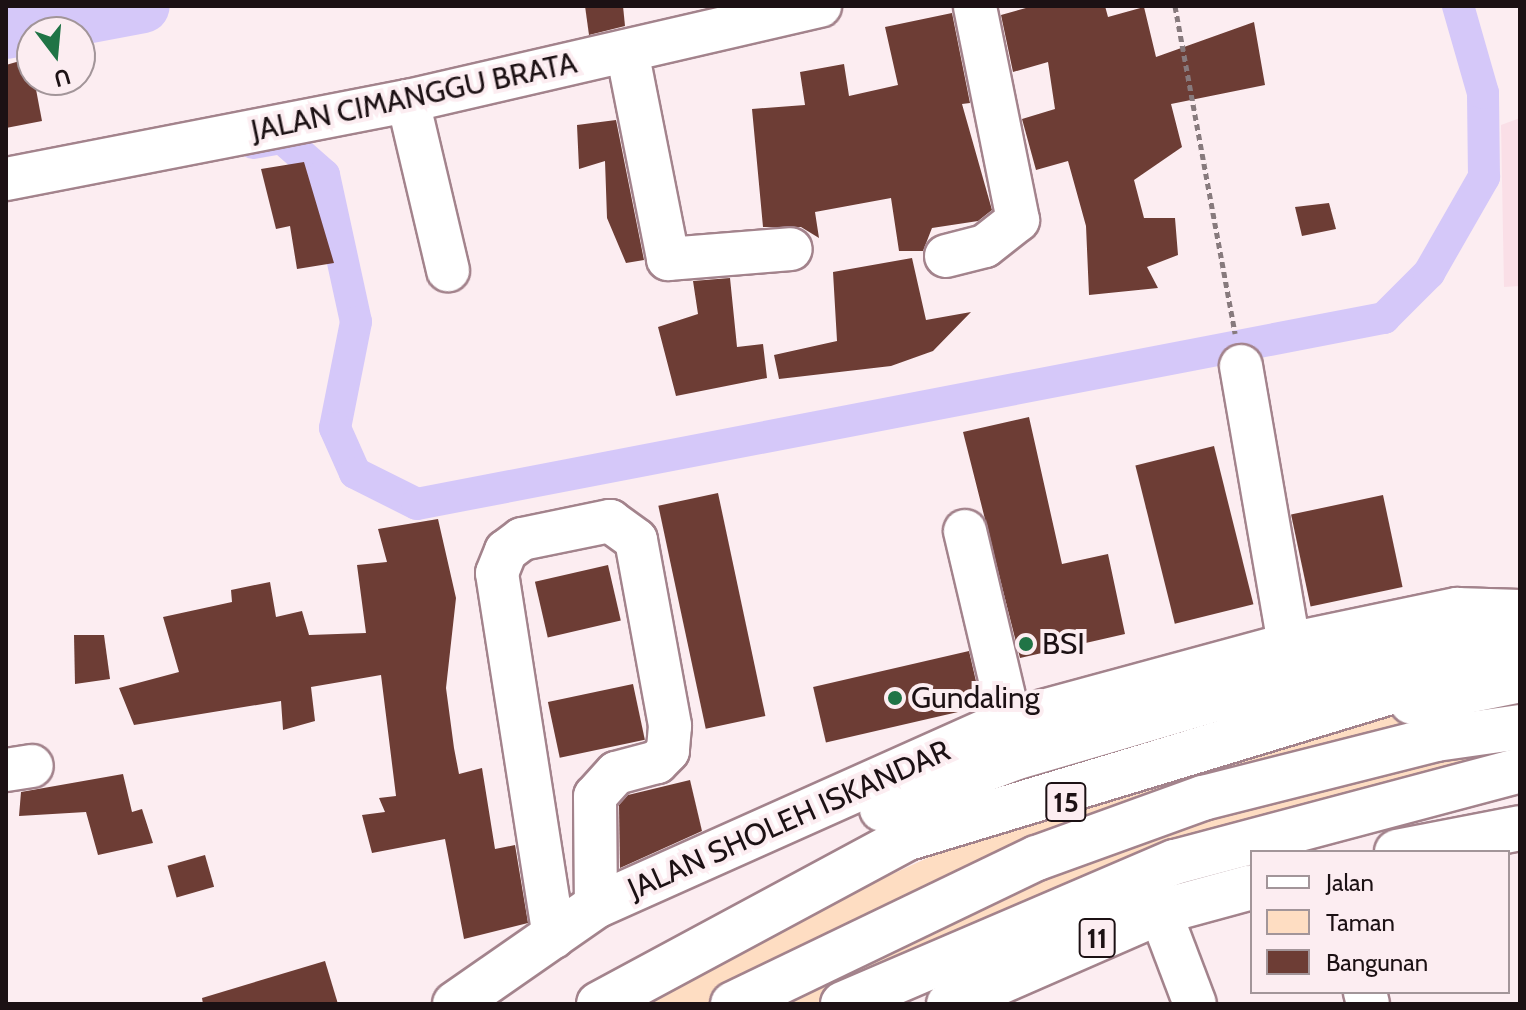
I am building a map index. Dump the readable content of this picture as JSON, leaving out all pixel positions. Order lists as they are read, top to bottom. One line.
{"streets":{"highway":["15","JALAN SHOLEH ISKANDAR","11"],"street":["JALAN CIMANGGU BRATA"]},"places":["BSI","Gundaling"],"legend":["Jalan","Taman","Bangunan"],"north":"bottom"}
